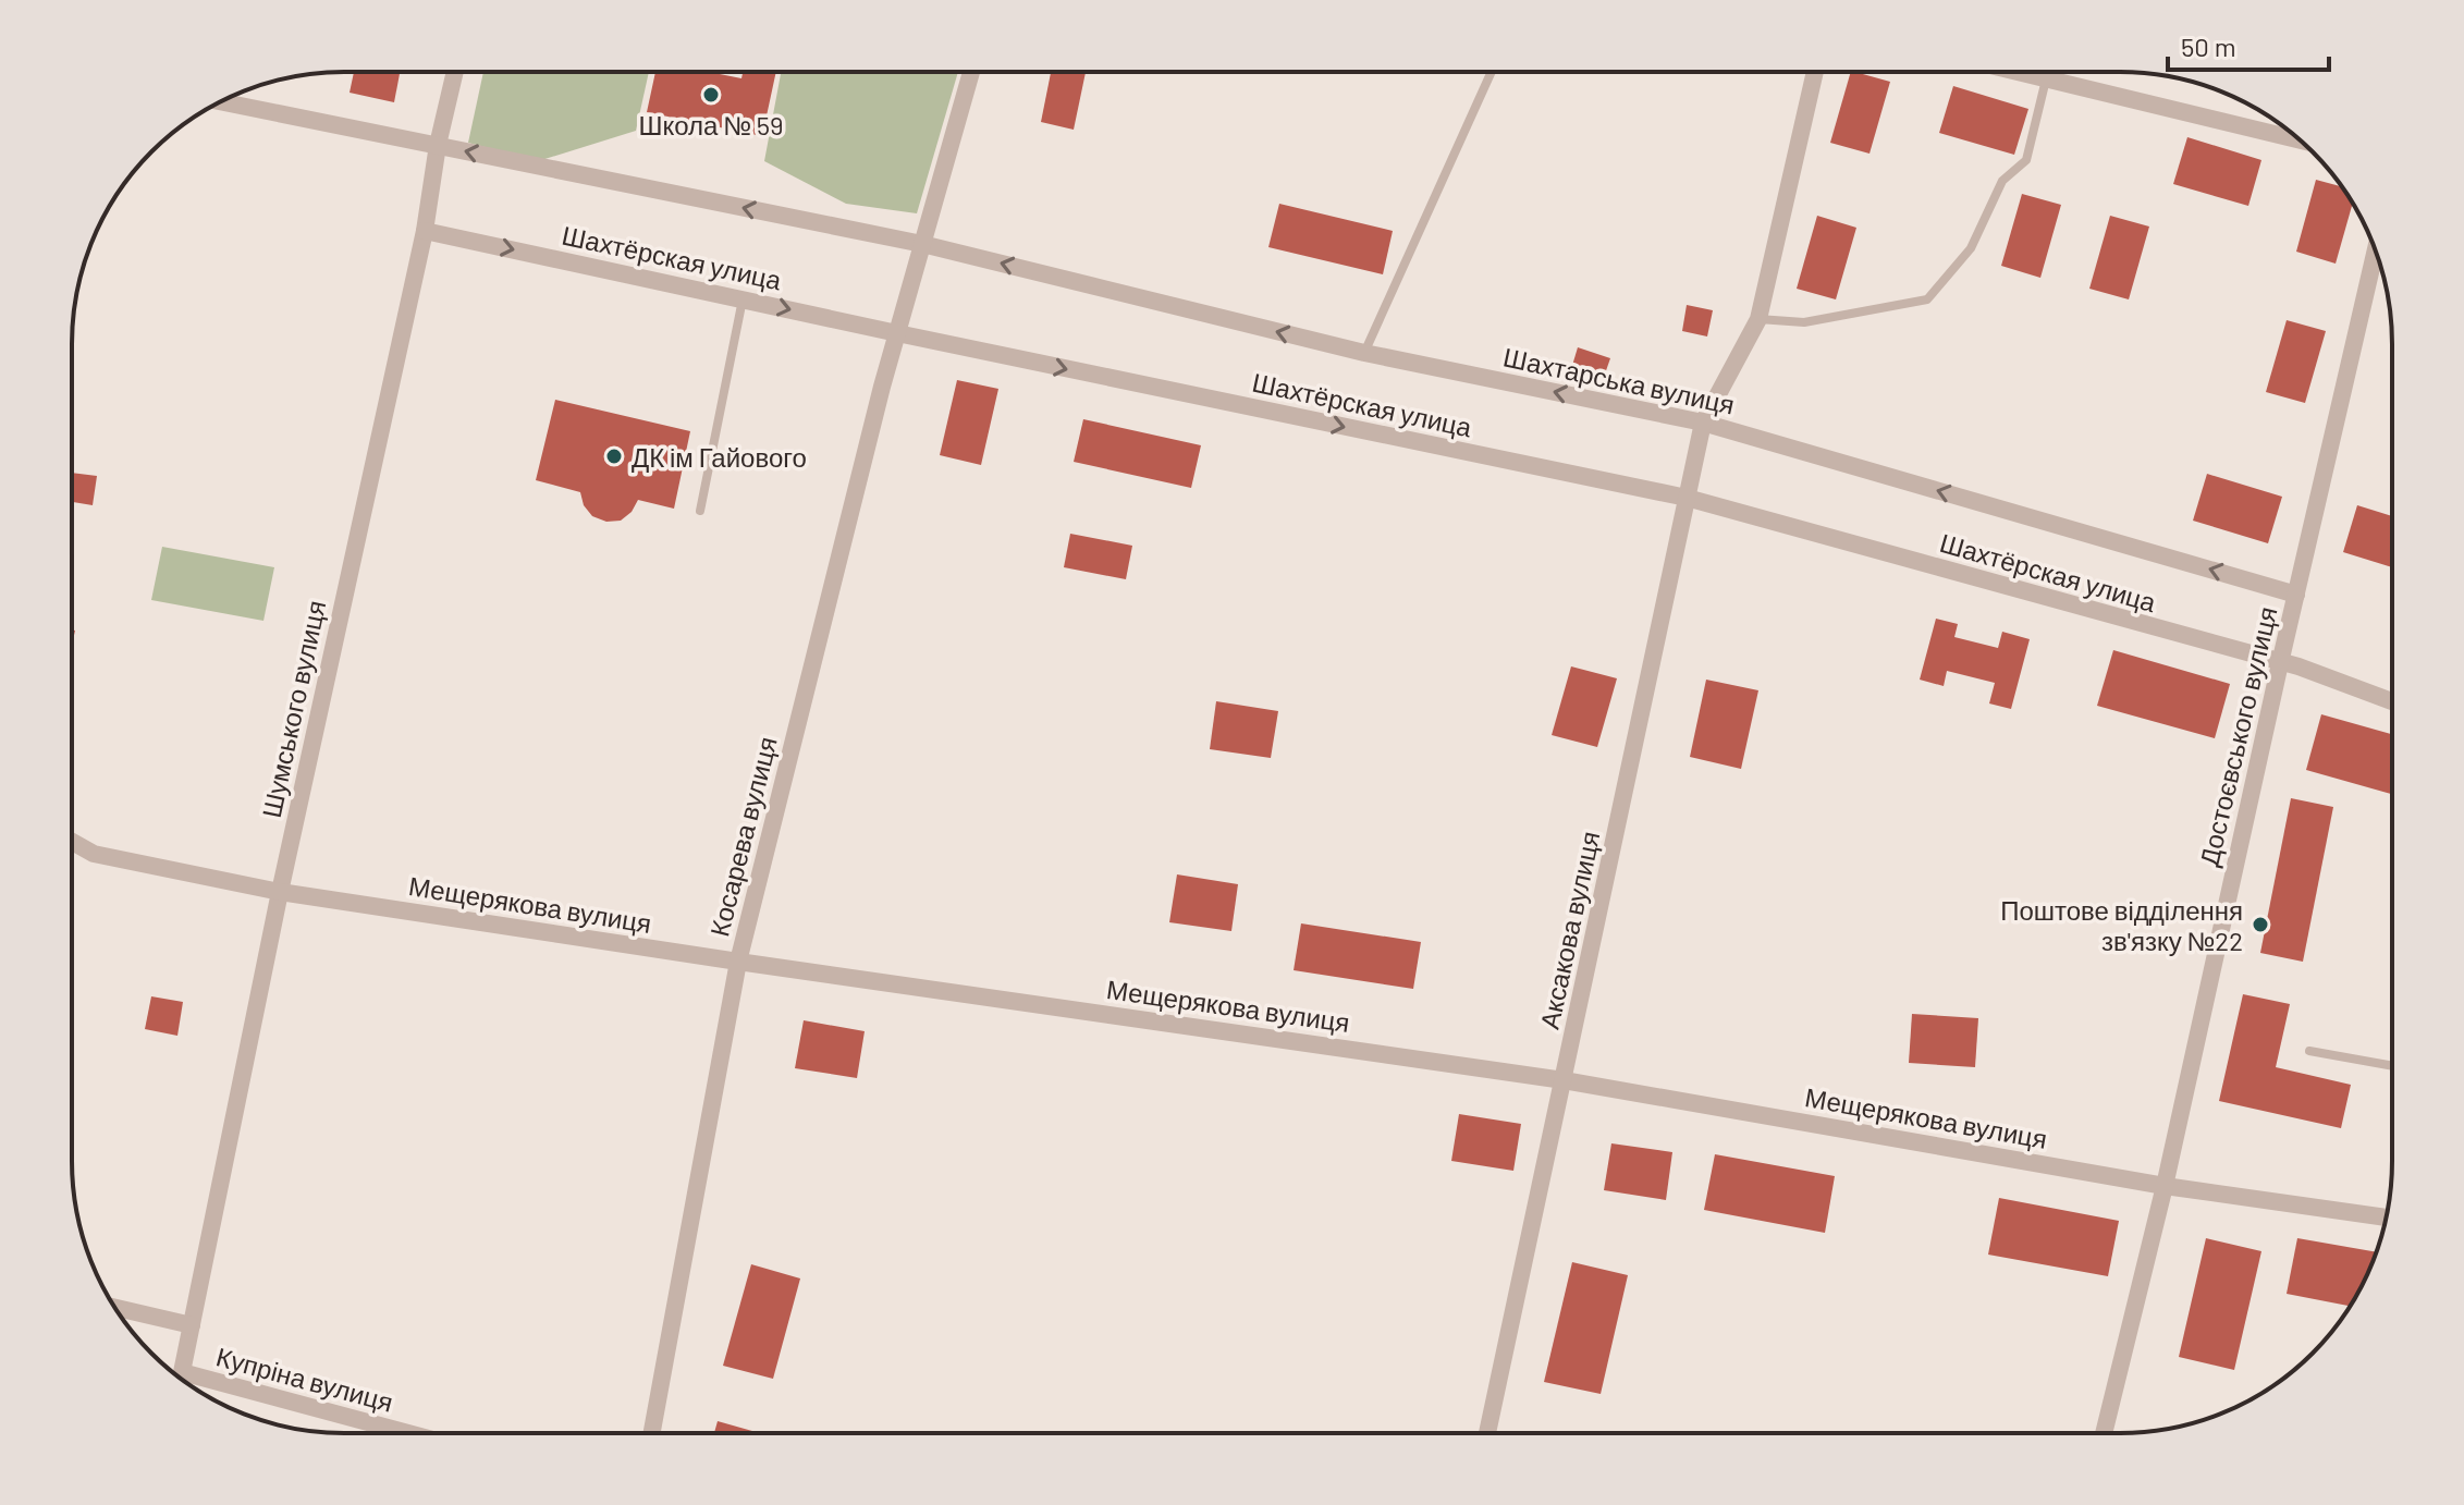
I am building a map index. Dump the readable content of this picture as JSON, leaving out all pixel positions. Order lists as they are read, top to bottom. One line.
{"streets":{"street":["Шахтёрская улица","Шахтарська вулиця","Шумського вулиця","Достоєвського вулиця","Косарева вулиця","Мещерякова вулиця","Аксакова вулиця","Купріна вулиця"]},"crossings":[["Шахтёрская улица","Шумського вулиця"],["Шахтёрская улица","Достоєвського вулиця"],["Шахтёрская улица","Косарева вулиця"],["Шахтёрская улица","Аксакова вулиця"],["Шахтарська вулиця","Шумського вулиця"],["Шахтарська вулиця","Достоєвського вулиця"],["Шахтарська вулиця","Косарева вулиця"],["Шахтарська вулиця","Аксакова вулиця"],["Шумського вулиця","Мещерякова вулиця"],["Достоєвського вулиця","Мещерякова вулиця"],["Косарева вулиця","Мещерякова вулиця"],["Мещерякова вулиця","Аксакова вулиця"]],"one_way":["Шахтёрская улица","Шахтарська вулиця"],"places":["Школа № 59","ДК ім Гайового","Поштове відділення зв'язку №22"],"scale_bar":"50 m"}
